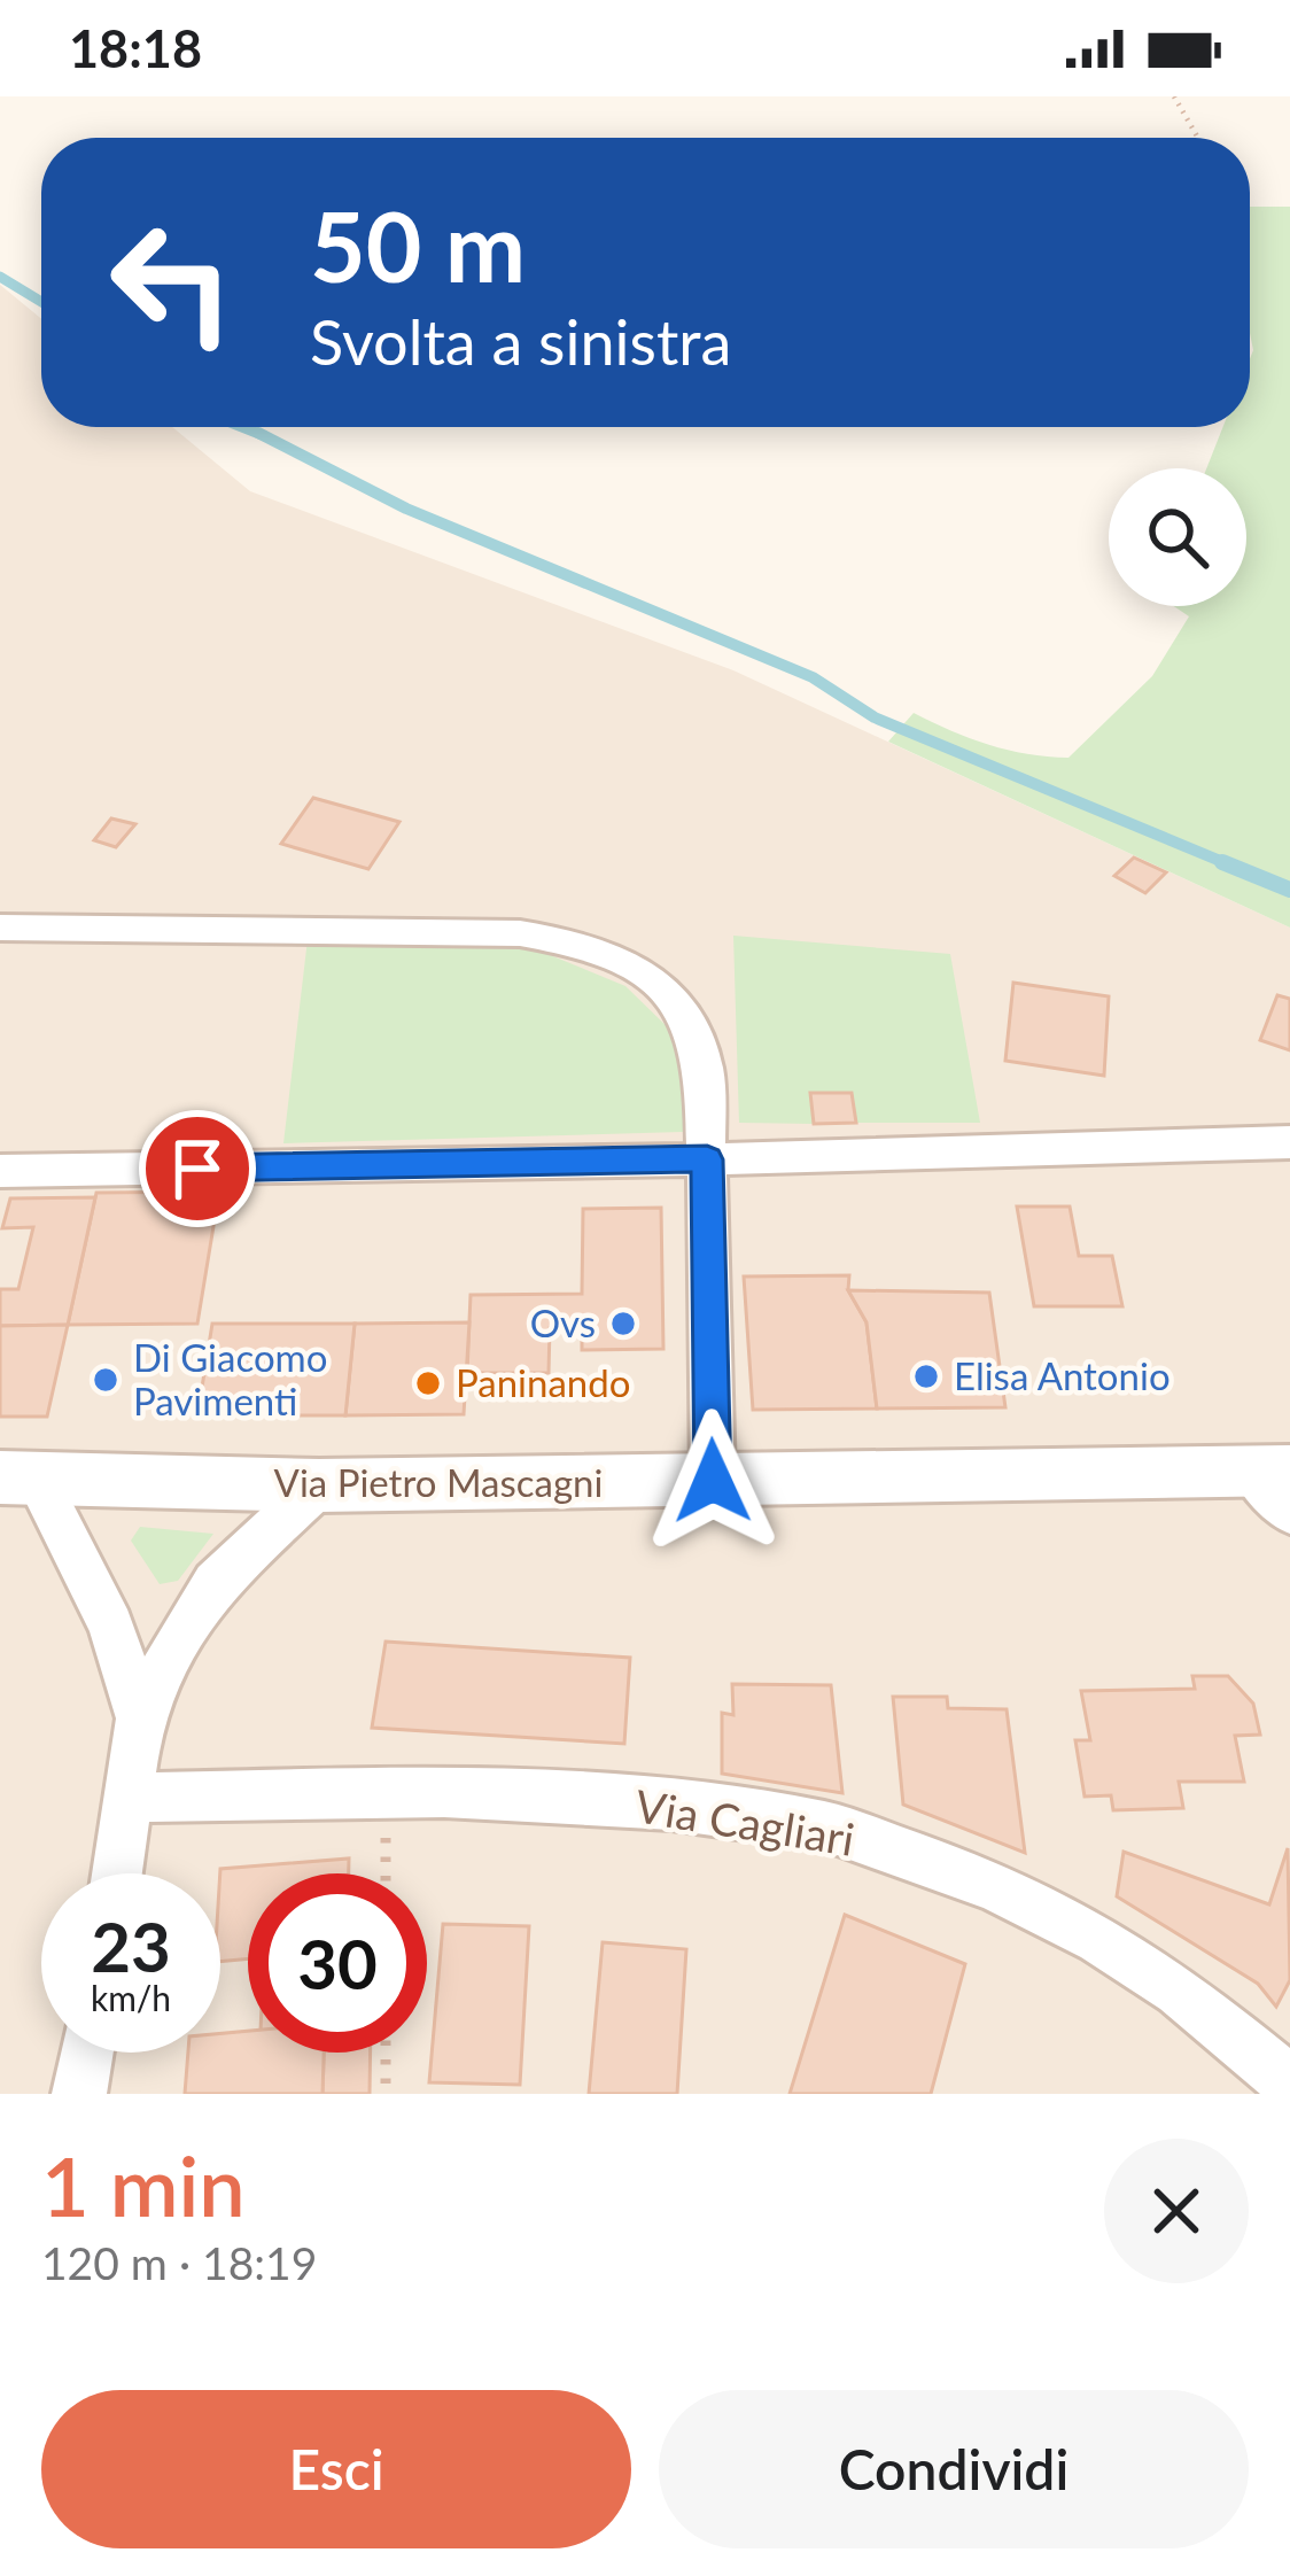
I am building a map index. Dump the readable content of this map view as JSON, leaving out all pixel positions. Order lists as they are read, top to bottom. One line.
{"streets":{"street":["Via Pietro Mascagni","Via Cagliari"]},"places":["Ovs","Elisa Antonio","Di Giacomo Pavimenti","Paninando"],"page":{"status":"18:18","turn":["50 m","Svolta a sinistra"],"speed":"23 km/h","limit":"30","heading":["1 min","120 m · 18:19"],"buttons":["Esci","Condividi"]}}
